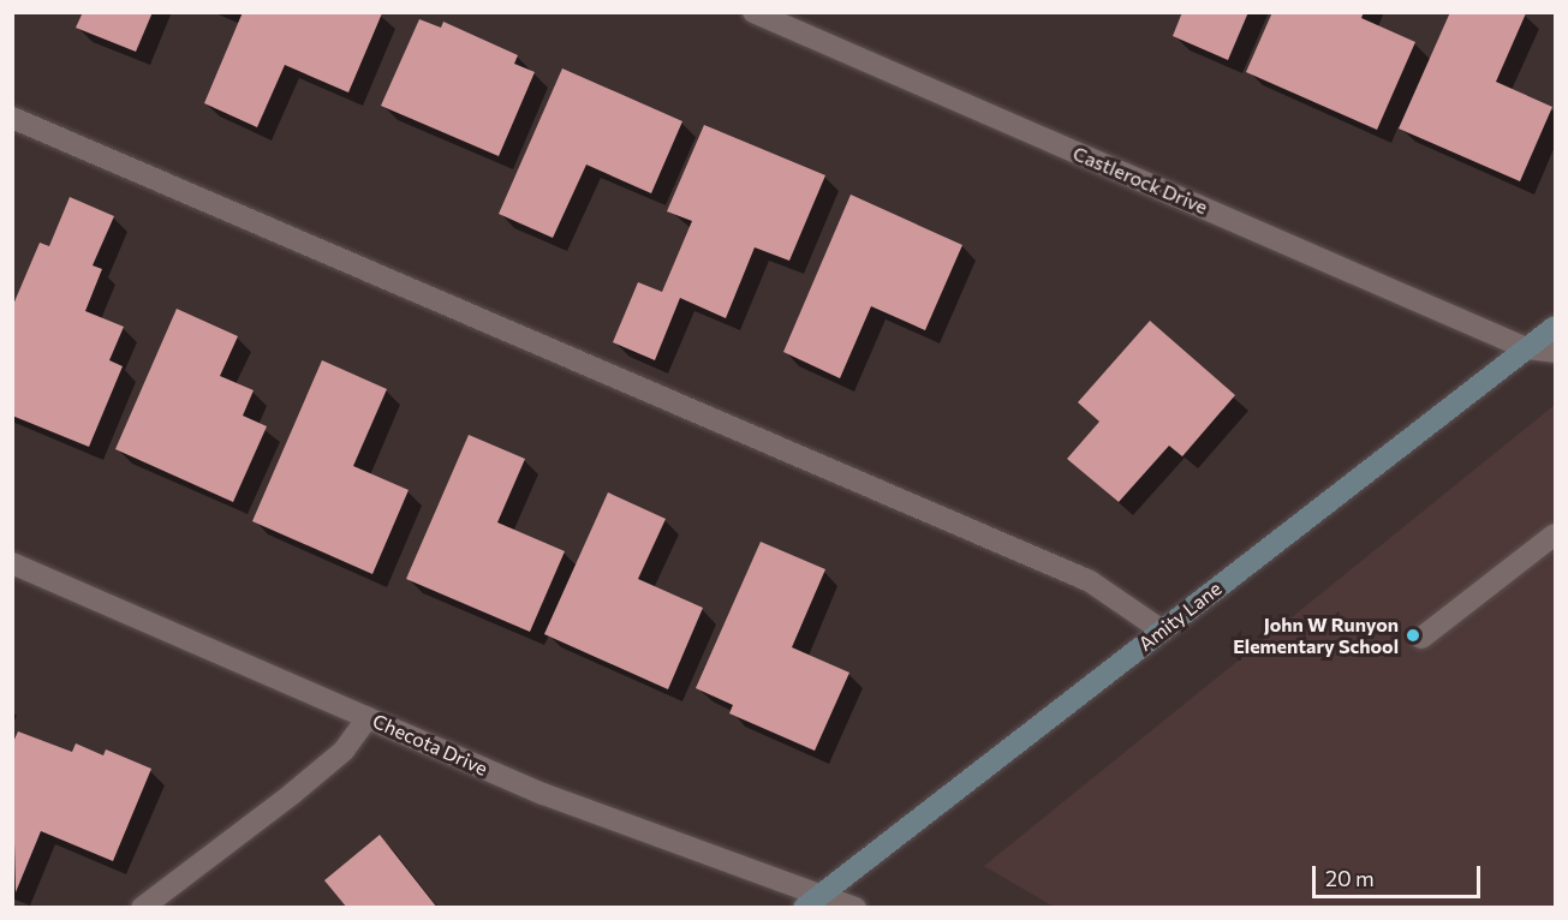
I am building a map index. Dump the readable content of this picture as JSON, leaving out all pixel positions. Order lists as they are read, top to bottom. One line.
{"streets":{"street":["Castlerock Drive","Amity Lane","Checota Drive"]},"crossings":[["Castlerock Drive","Amity Lane"],["Amity Lane","Checota Drive"]],"places":["John W Runyon Elementary School"],"scale_bar":"20 m"}
